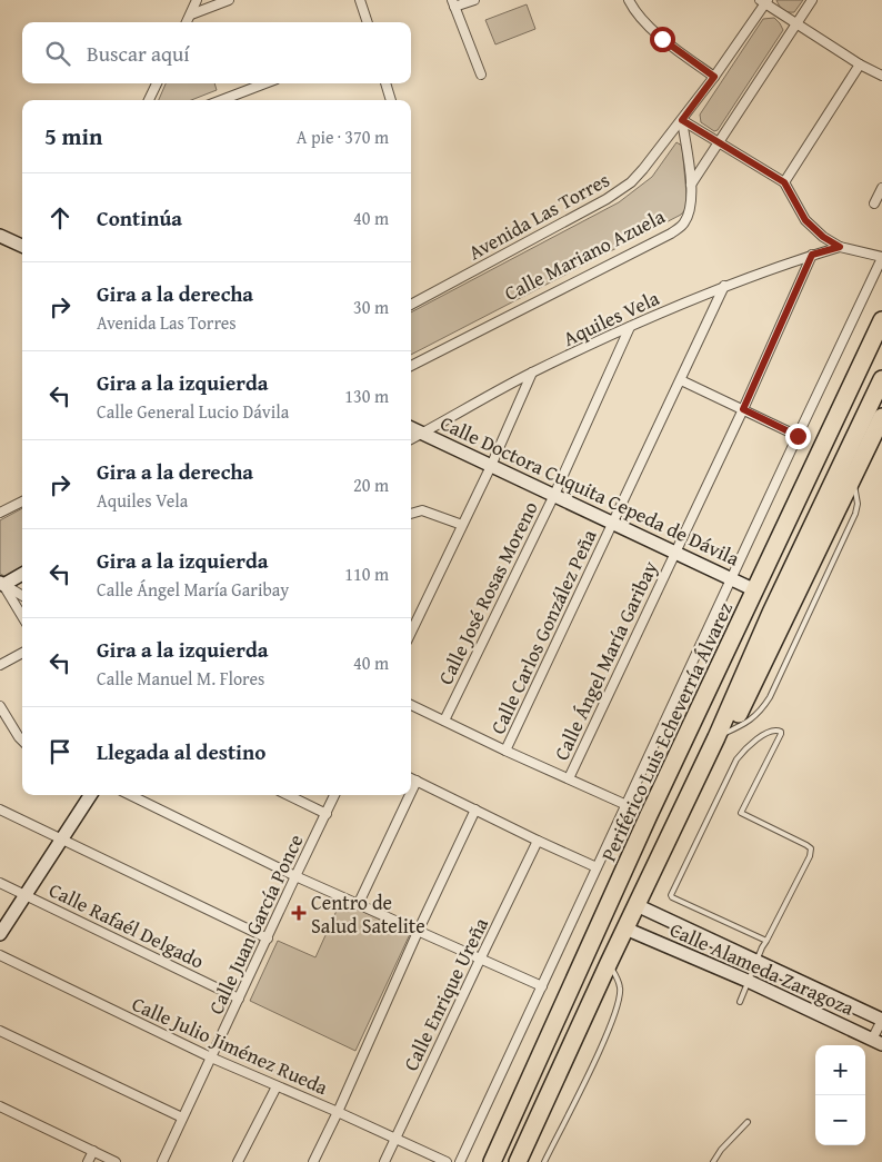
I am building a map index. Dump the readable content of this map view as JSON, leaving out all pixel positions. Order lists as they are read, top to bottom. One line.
{"streets":{"highway":["Periférico Luis Echeverría Álvarez"],"street":["Avenida Las Torres","Calle Mariano Azuela","Aquiles Vela","Calle Doctora Cuquita Cepeda de Dávila","Calle José Rosas Moreno","Calle Carlos González Peña","Calle Ángel María Garibay","Calle Juan García Ponce","Calle Rafaél Delgado","Calle Alameda Zaragoza","Calle Enrique Ureña","Calle Julio Jiménez Rueda"]},"crossings":[["Avenida Las Torres","Calle Mariano Azuela"],["Aquiles Vela","Calle Doctora Cuquita Cepeda de Dávila"],["Aquiles Vela","Calle José Rosas Moreno"],["Aquiles Vela","Calle Carlos González Peña"],["Aquiles Vela","Calle Ángel María Garibay"],["Calle Doctora Cuquita Cepeda de Dávila","Calle José Rosas Moreno"],["Calle Doctora Cuquita Cepeda de Dávila","Calle Carlos González Peña"],["Calle Doctora Cuquita Cepeda de Dávila","Calle Ángel María Garibay"],["Calle Doctora Cuquita Cepeda de Dávila","Periférico Luis Echeverría Álvarez"],["Calle Juan García Ponce","Calle Rafaél Delgado"],["Calle Juan García Ponce","Calle Julio Jiménez Rueda"],["Calle Enrique Ureña","Calle Julio Jiménez Rueda"]],"places":{"health":["Centro de Salud Satelite"]},"page":{"search":"Buscar aquí","heading":["5 min","A pie · 370 m"],"list":[["Continúa","40 m"],["Gira a la derecha","Avenida Las Torres","30 m"],["Gira a la izquierda","Calle General Lucio Dávila","130 m"],["Gira a la derecha","Aquiles Vela","20 m"],["Gira a la izquierda","Calle Ángel María Garibay","110 m"],["Gira a la izquierda","Calle Manuel M. Flores","40 m"],"Llegada al destino"],"map_buttons":["+","−"]}}
